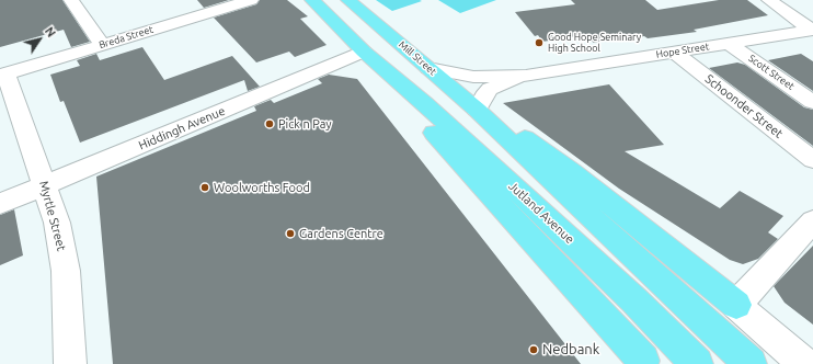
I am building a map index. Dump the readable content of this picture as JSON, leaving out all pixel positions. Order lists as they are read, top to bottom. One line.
{"streets":{"main road":["Mill Street","Jutland Avenue"],"street":["Breda Street","Hope Street","Scott Street","Schoonder Street","Hiddingh Avenue","Myrtle Street"]},"crossings":[["Breda Street","Myrtle Street"],["Hope Street","Mill Street"],["Hope Street","Scott Street"],["Hope Street","Schoonder Street"],["Hiddingh Avenue","Jutland Avenue"],["Hiddingh Avenue","Myrtle Street"]],"places":["Good Hope Seminary High School","Pick n Pay","Woolworths Food","Gardens Centre","Nedbank"],"north":"top right"}
